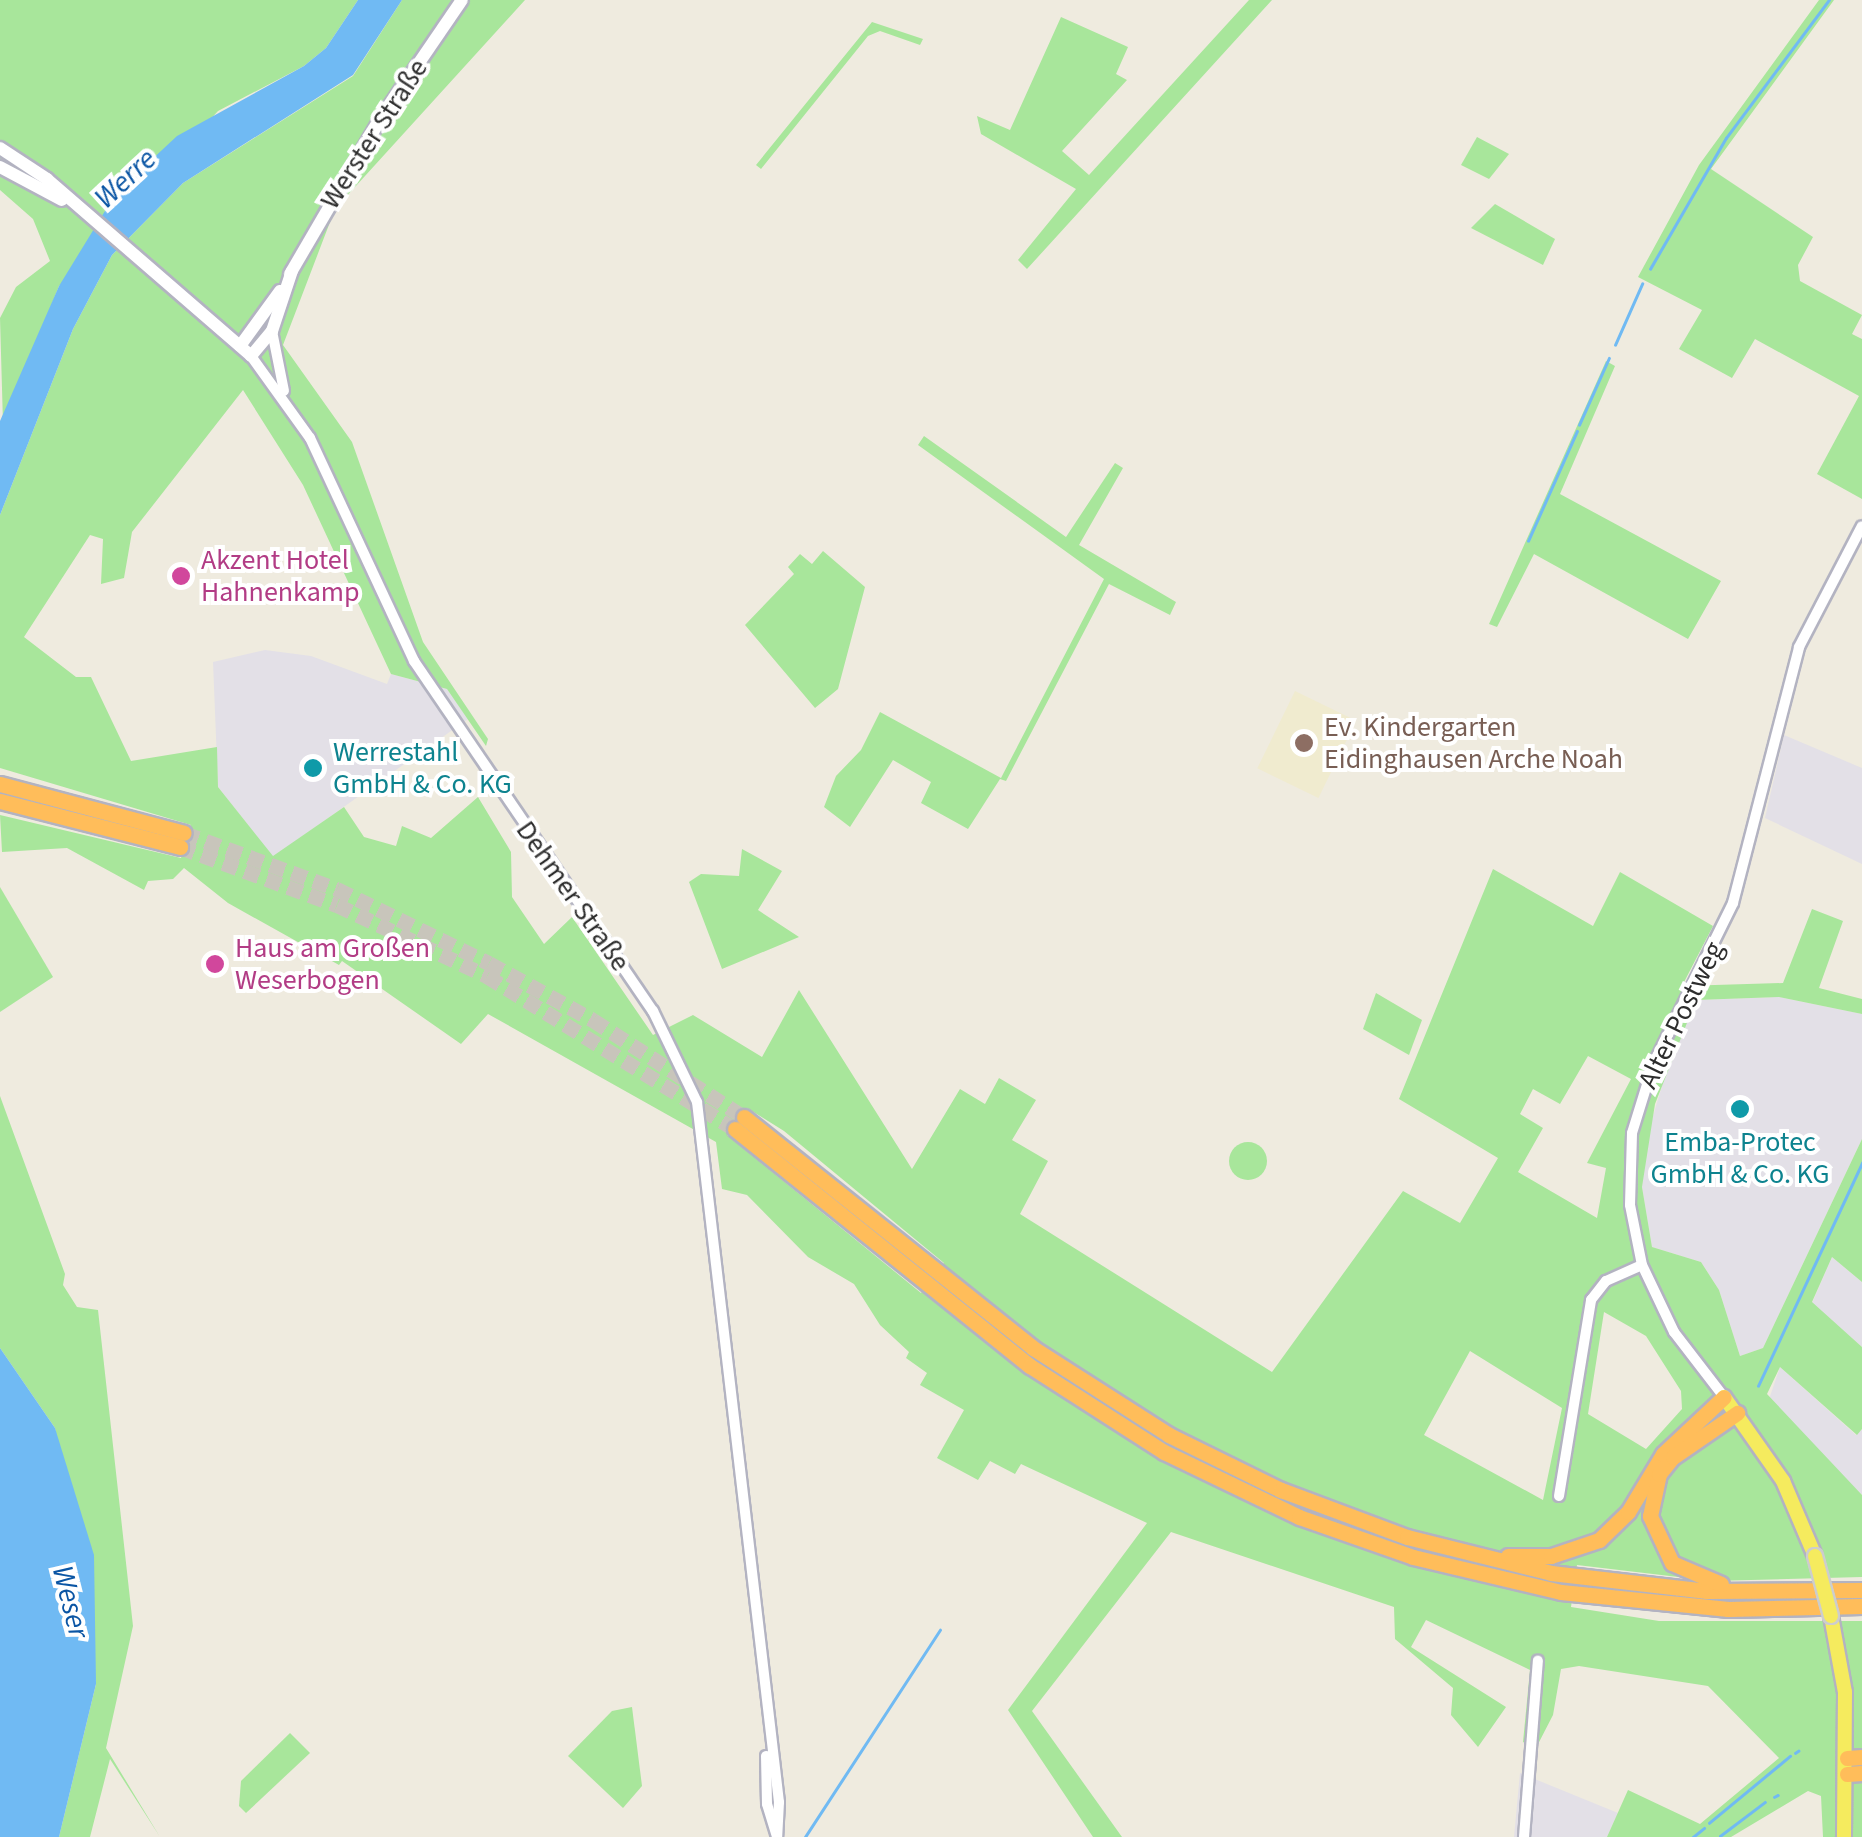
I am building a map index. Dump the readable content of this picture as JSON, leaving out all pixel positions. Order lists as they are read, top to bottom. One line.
{"streets":{"main road":["Werster Straße","Dehmer Straße"],"street":["Alter Postweg"]},"crossings":[["Werster Straße","Dehmer Straße"]],"water":["Werre","Weser"],"places":["Akzent Hotel Hahnenkamp","Ev. Kindergarten Eidinghausen Arche Noah","Werrestahl GmbH & Co. KG","Haus am Großen Weserbogen","Emba-Protec GmbH & Co. KG"]}
